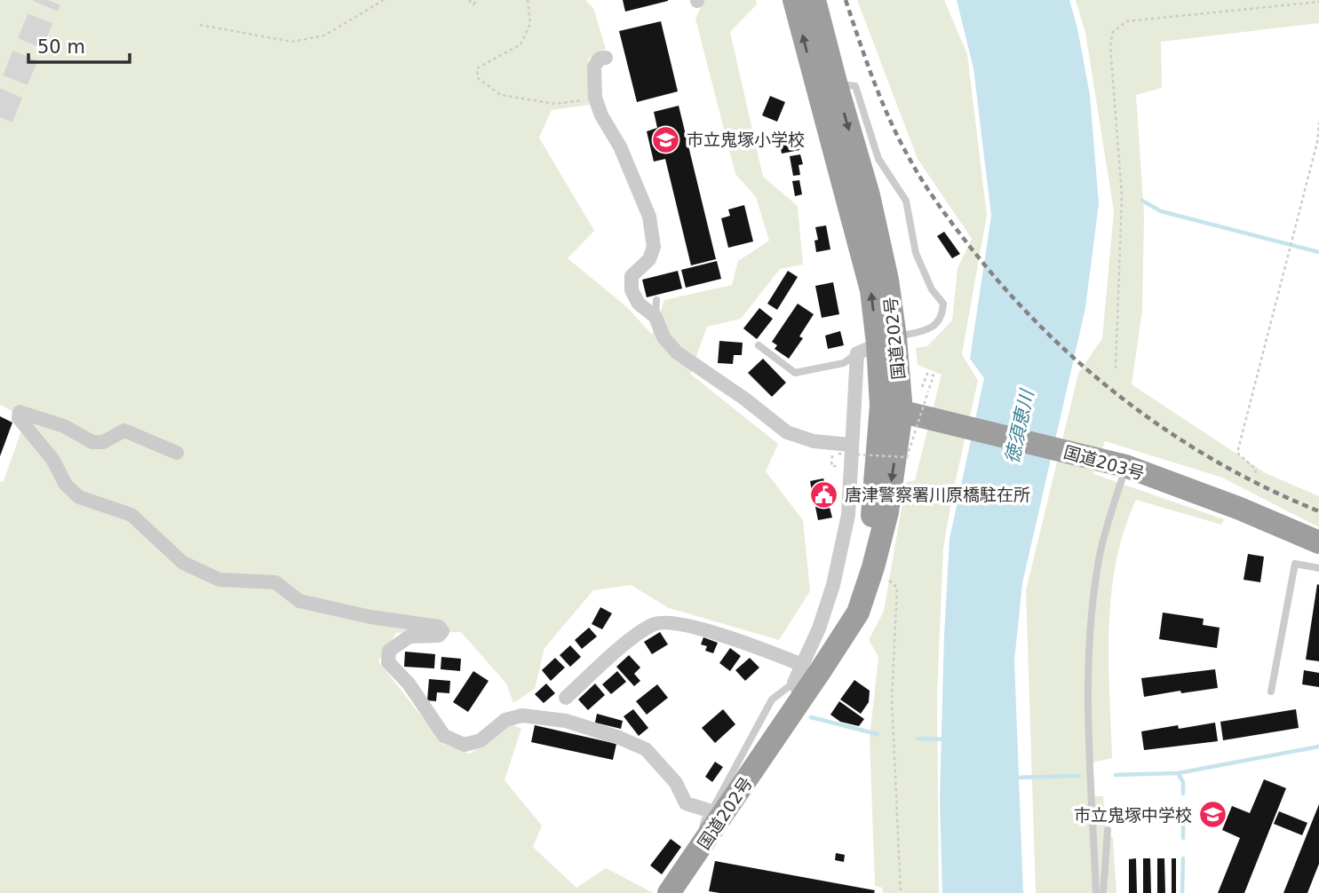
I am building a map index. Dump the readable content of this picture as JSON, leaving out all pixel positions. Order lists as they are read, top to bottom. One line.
{"streets":{"highway":["国道202号","国道203号"]},"crossings":[["国道202号","国道203号"]],"water":["徳須恵川"],"places":{"school or university":["市立鬼塚小学校","市立鬼塚中学校"],"public building":["唐津警察署川原橋駐在所"]},"scale_bar":"50 m"}
